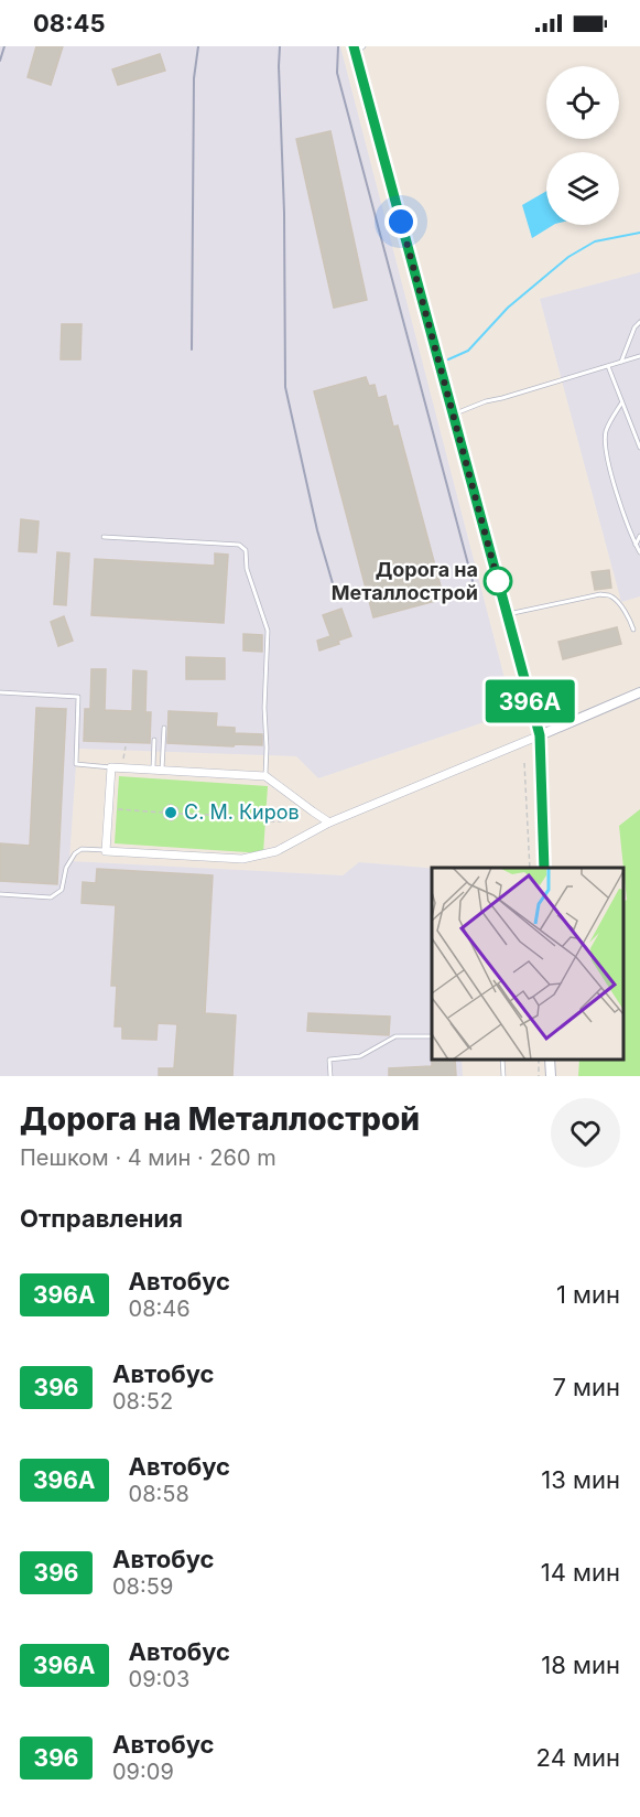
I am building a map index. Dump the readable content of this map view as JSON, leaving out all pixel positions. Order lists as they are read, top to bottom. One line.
{"places":["Дорога на Металлострой","С. М. Киров"],"lines":["bus line 396А"],"page":{"status":"08:45","on_map":"396А","heading":[["Дорога на Металлострой","Пешком · 4 мин · 260 m"],"Отправления"],"list":[{"mark":"396А","name":"Автобус","note":"08:46","value":"1 мин"},{"mark":"396","name":"Автобус","note":"08:52","value":"7 мин"},{"mark":"396А","name":"Автобус","note":"08:58","value":"13 мин"},{"mark":"396","name":"Автобус","note":"08:59","value":"14 мин"},{"mark":"396А","name":"Автобус","note":"09:03","value":"18 мин"},{"mark":"396","name":"Автобус","note":"09:09","value":"24 мин"}]}}
